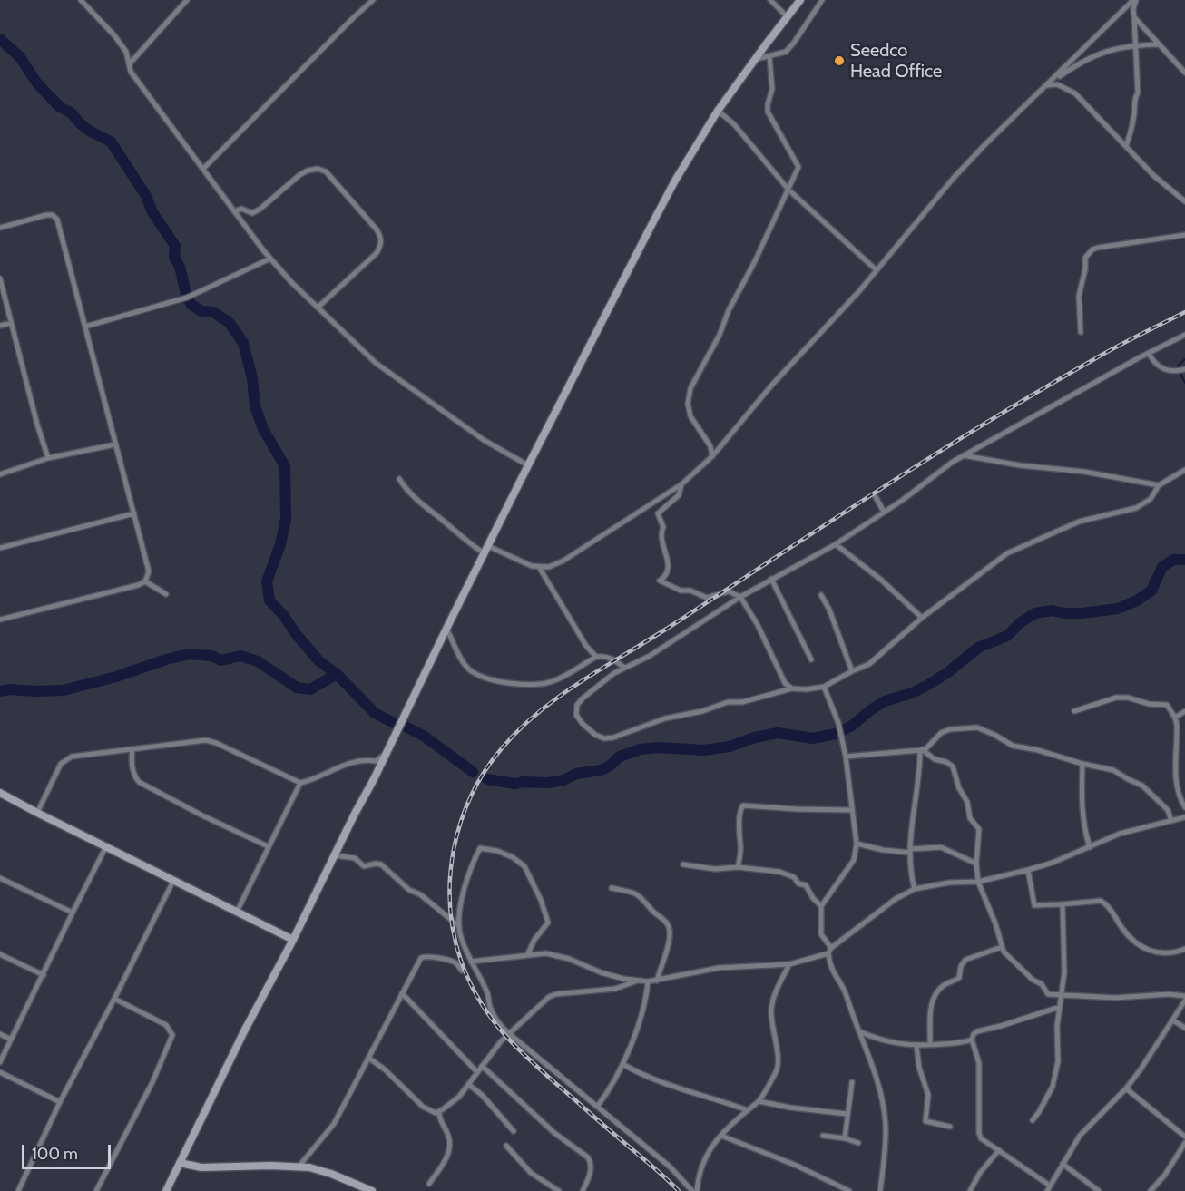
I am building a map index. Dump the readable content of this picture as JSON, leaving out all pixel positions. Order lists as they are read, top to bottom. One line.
{"places":["Seedco Head Office"],"scale_bar":"100 m"}
